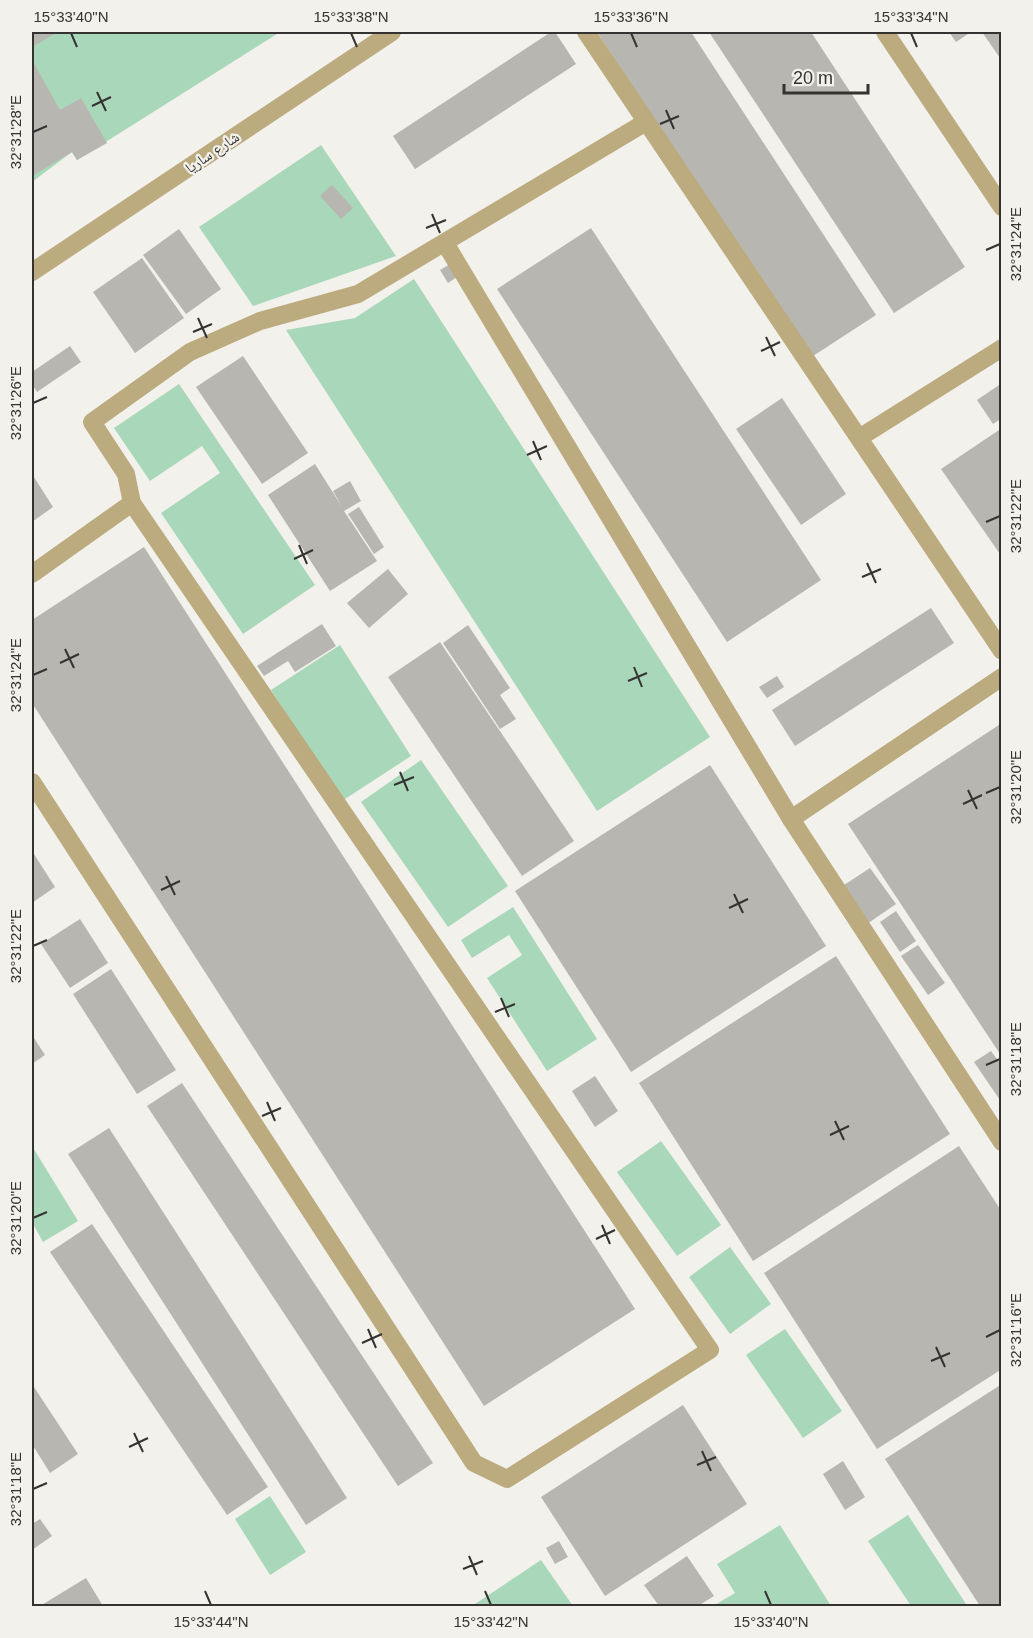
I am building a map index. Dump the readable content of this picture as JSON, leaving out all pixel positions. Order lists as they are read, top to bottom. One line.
{"streets":{"street":["شارع ساريا"]},"scale_bar":"20 m","coordinates":["15°33'40\"N","15°33'38\"N","15°33'36\"N","15°33'34\"N","32°31'28\"E","32°31'24\"E","32°31'26\"E","32°31'22\"E","32°31'20\"E","32°31'18\"E","32°31'16\"E","15°33'44\"N","15°33'42\"N"]}
